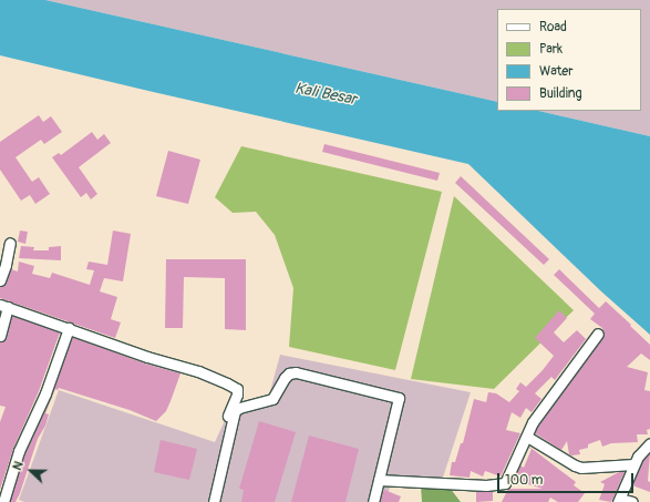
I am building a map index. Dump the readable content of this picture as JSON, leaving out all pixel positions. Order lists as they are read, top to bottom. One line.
{"water":["Kali Besar"],"legend":["Road","Park","Water","Building"],"scale_bar":"100 m","north":"left"}
